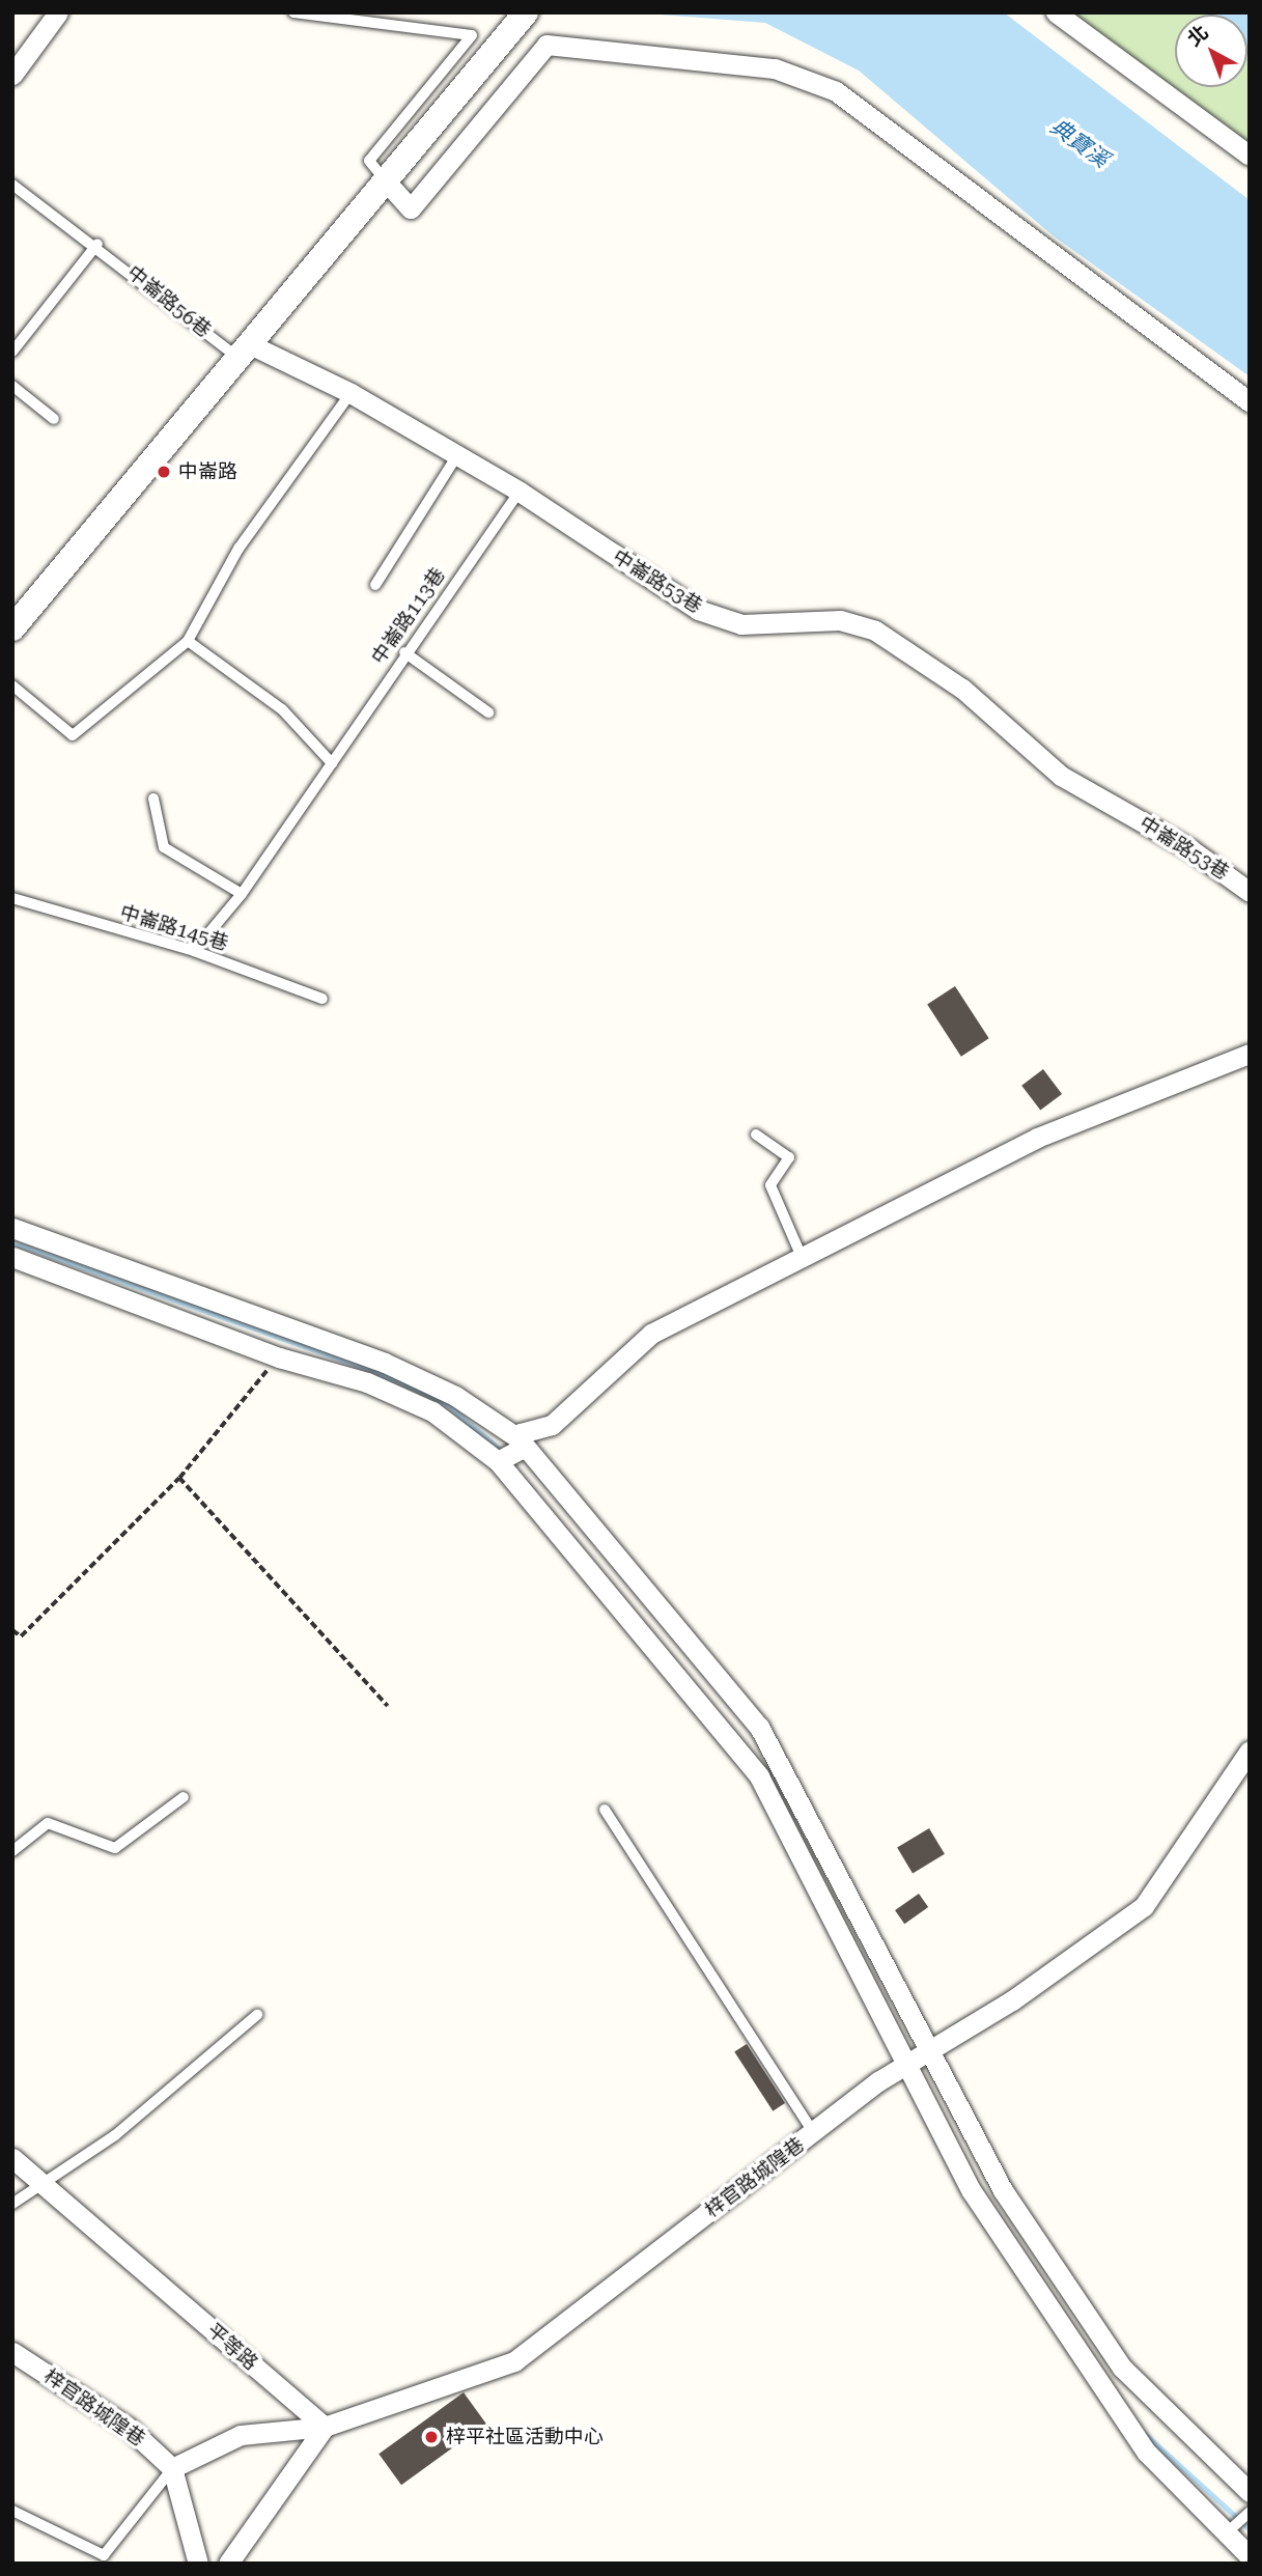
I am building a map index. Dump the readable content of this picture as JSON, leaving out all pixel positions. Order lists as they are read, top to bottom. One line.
{"streets":{"street":["中崙路53巷","梓官路城隍巷","平等路"],"lane":["中崙路56巷","中崙路113巷","中崙路145巷"]},"crossings":[["中崙路56巷","中崙路53巷"],["中崙路53巷","中崙路113巷"],["中崙路113巷","中崙路145巷"],["梓官路城隍巷","平等路"]],"water":["典寶溪"],"places":["中崙路","梓平社區活動中心"],"north":"top left"}
